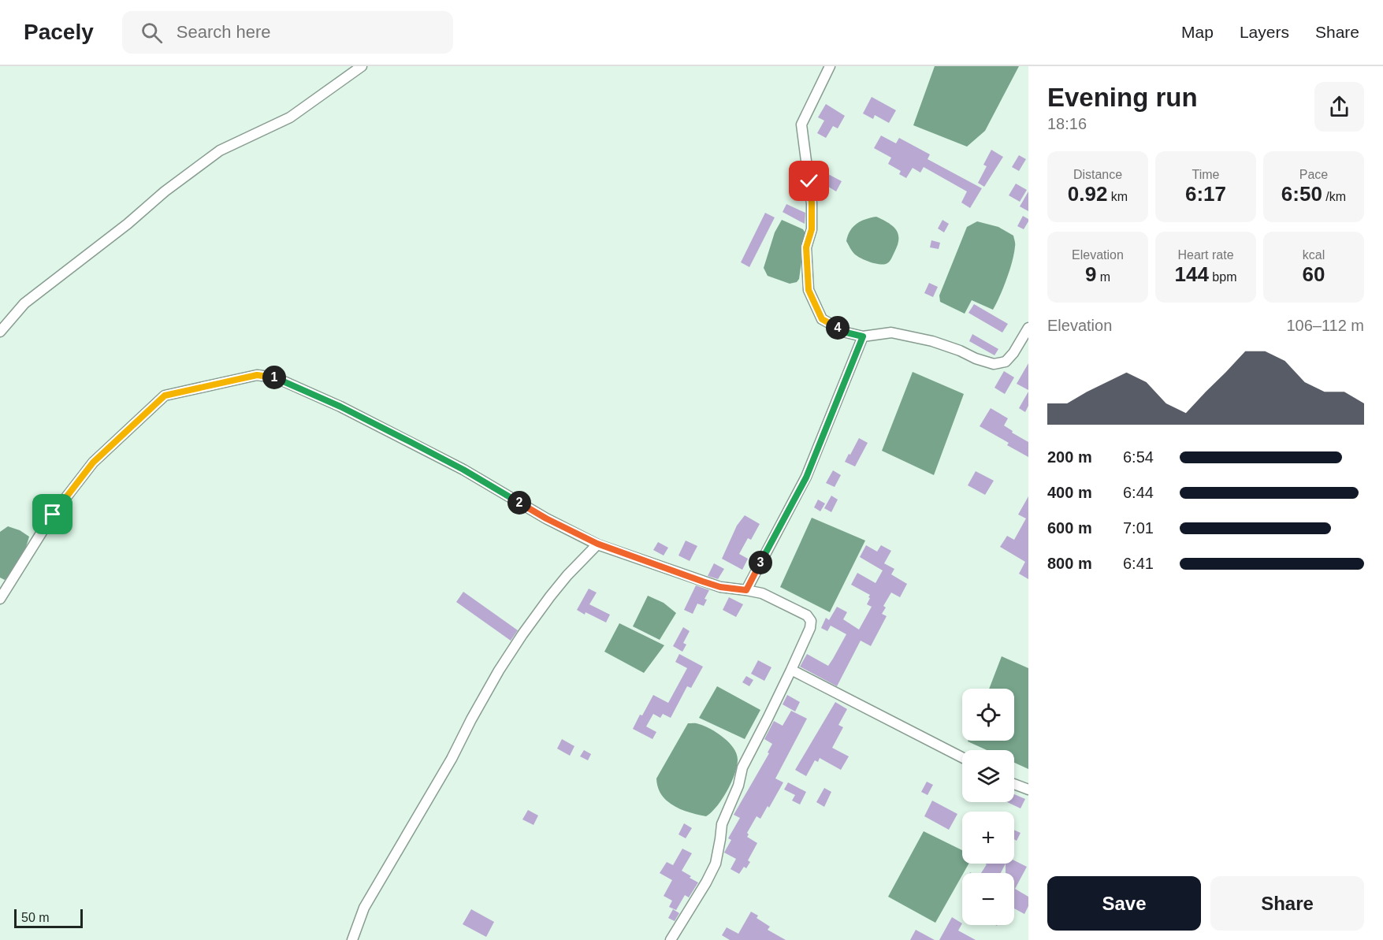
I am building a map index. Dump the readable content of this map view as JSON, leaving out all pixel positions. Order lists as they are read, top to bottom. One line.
{"scale_bar":"50 m","page":{"header":"Pacely","search":"Search here","nav":["Map","Layers","Share"],"heading":["Evening run","18:16"],"stats":[["Distance","0.92 km"],["Time","6:17"],["Pace","6:50 /km"],["Elevation","9 m"],["Heart rate","144 bpm"],["kcal","60"]],"chart":["Elevation","106–112 m"],"pins":["4","1","2","3"],"list":[{"name":"200 m","note":"6:54"},{"name":"400 m","note":"6:44"},{"name":"600 m","note":"7:01"},{"name":"800 m","note":"6:41"}],"map_buttons":["+","−"],"buttons":["Save","Share"],"scale":"50 m"}}
